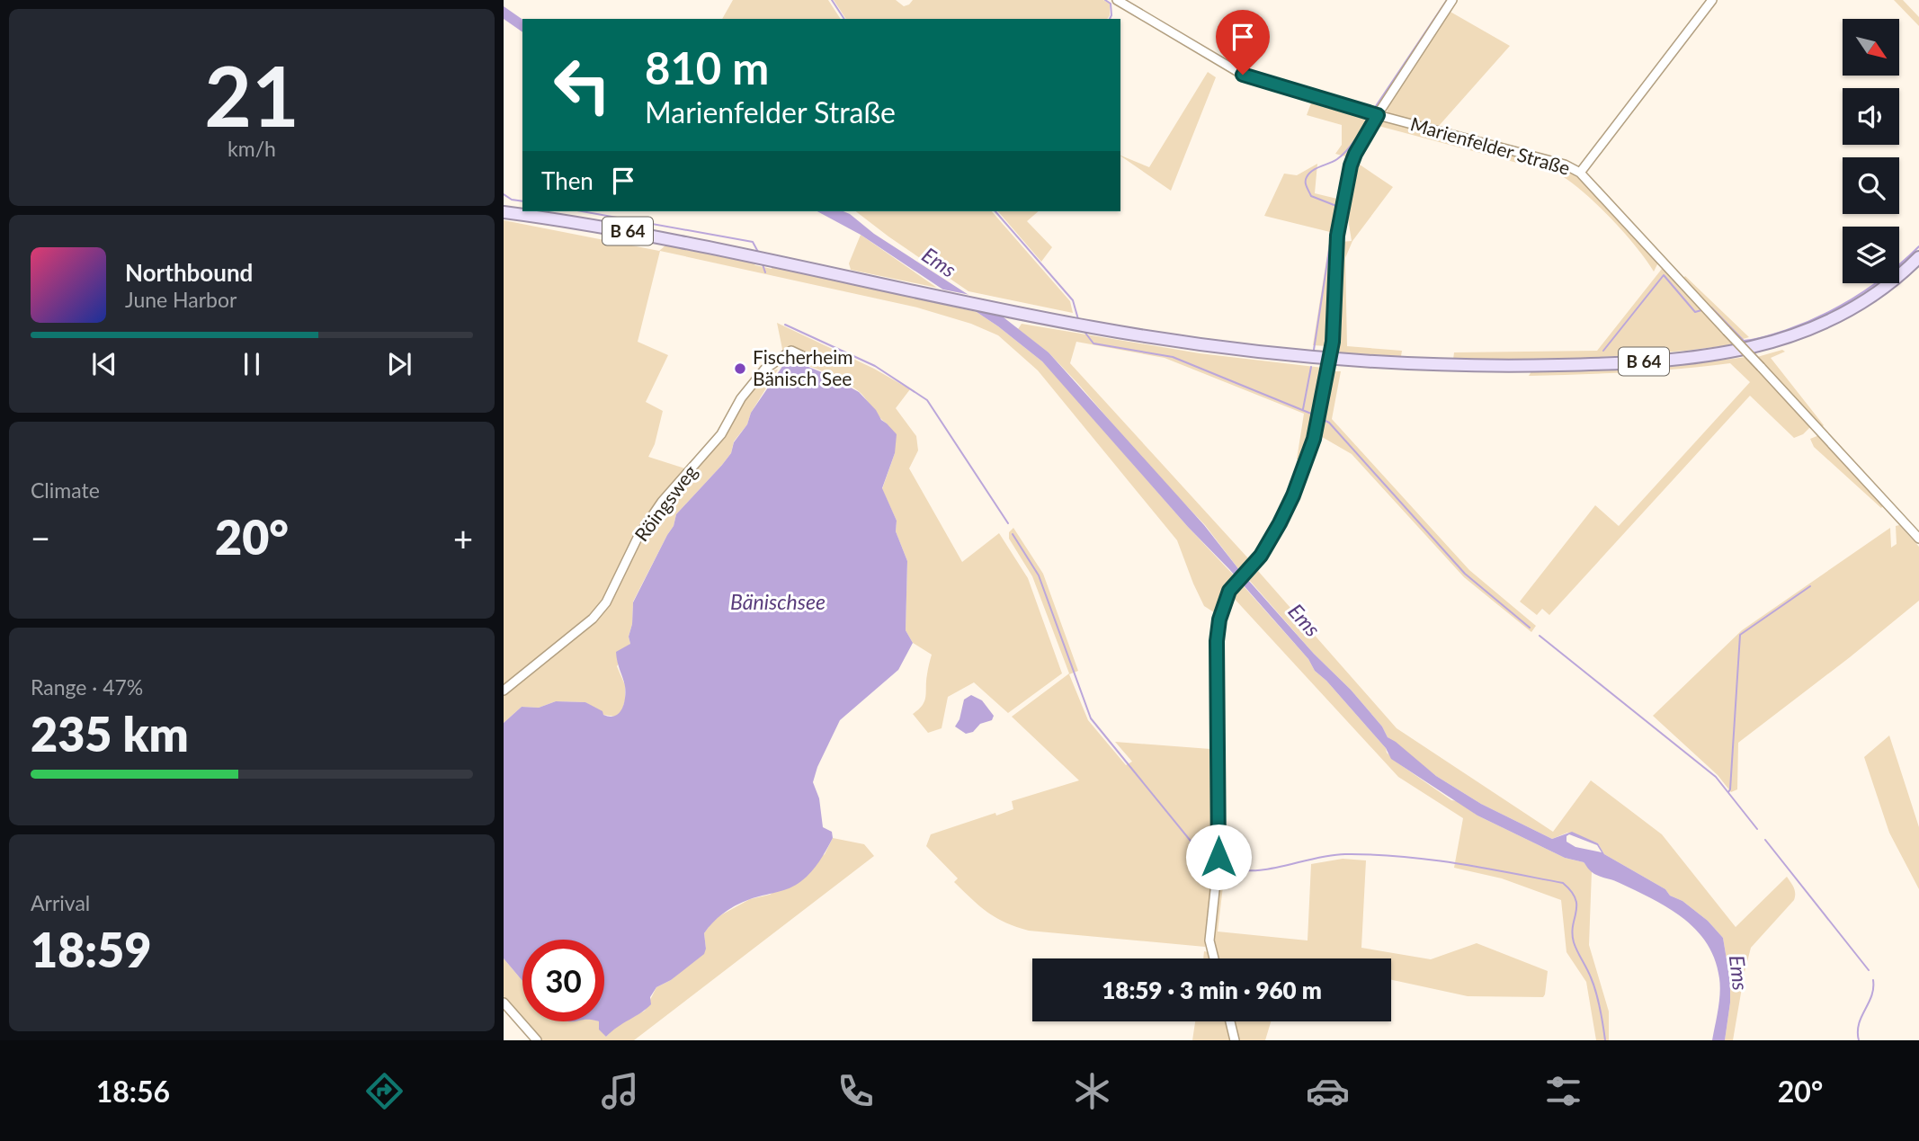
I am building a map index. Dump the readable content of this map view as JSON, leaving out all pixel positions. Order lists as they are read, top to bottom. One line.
{"streets":{"main road":["B 64"],"street":["Marienfelder Straße","Röingsweg"]},"water":["Ems","Bänischsee"],"places":["Fischerheim Bänisch See"],"north":"bottom right","page":{"tile":[["21","km/h"],"Climate",["Range · 47%","235 km"],["Arrival","18:59"]],"turn":["810 m","Marienfelder Straße"],"then":"Then","song":["Northbound","June Harbor"],"heat":["−","20°","+"],"limit":"30","trip":"18:59 · 3 min · 960 m","tabs":["18:56","20°"]}}
